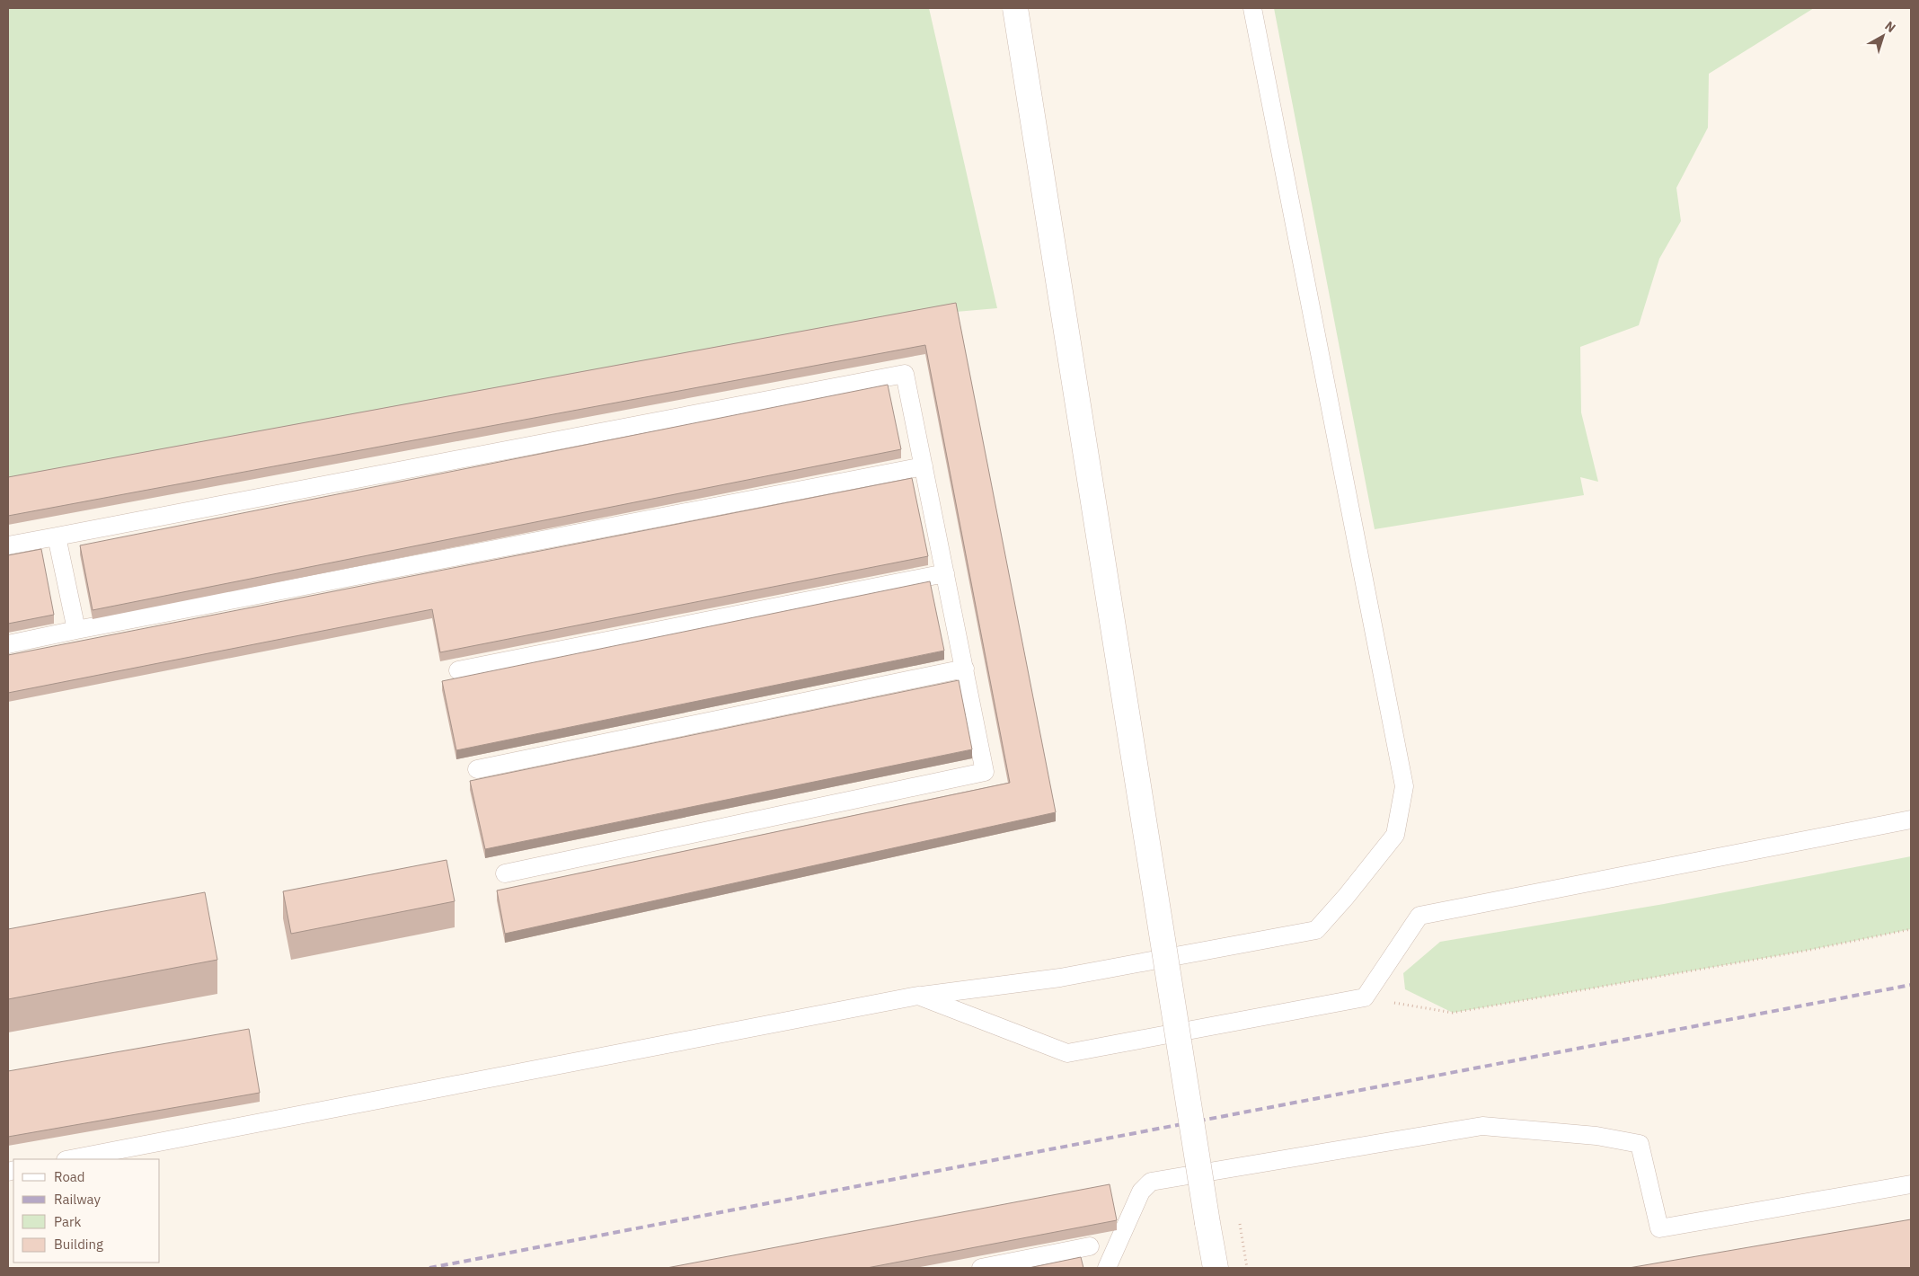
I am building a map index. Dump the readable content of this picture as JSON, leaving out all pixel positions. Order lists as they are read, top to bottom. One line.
{"legend":["Road","Railway","Park","Building"],"north":"top right"}
